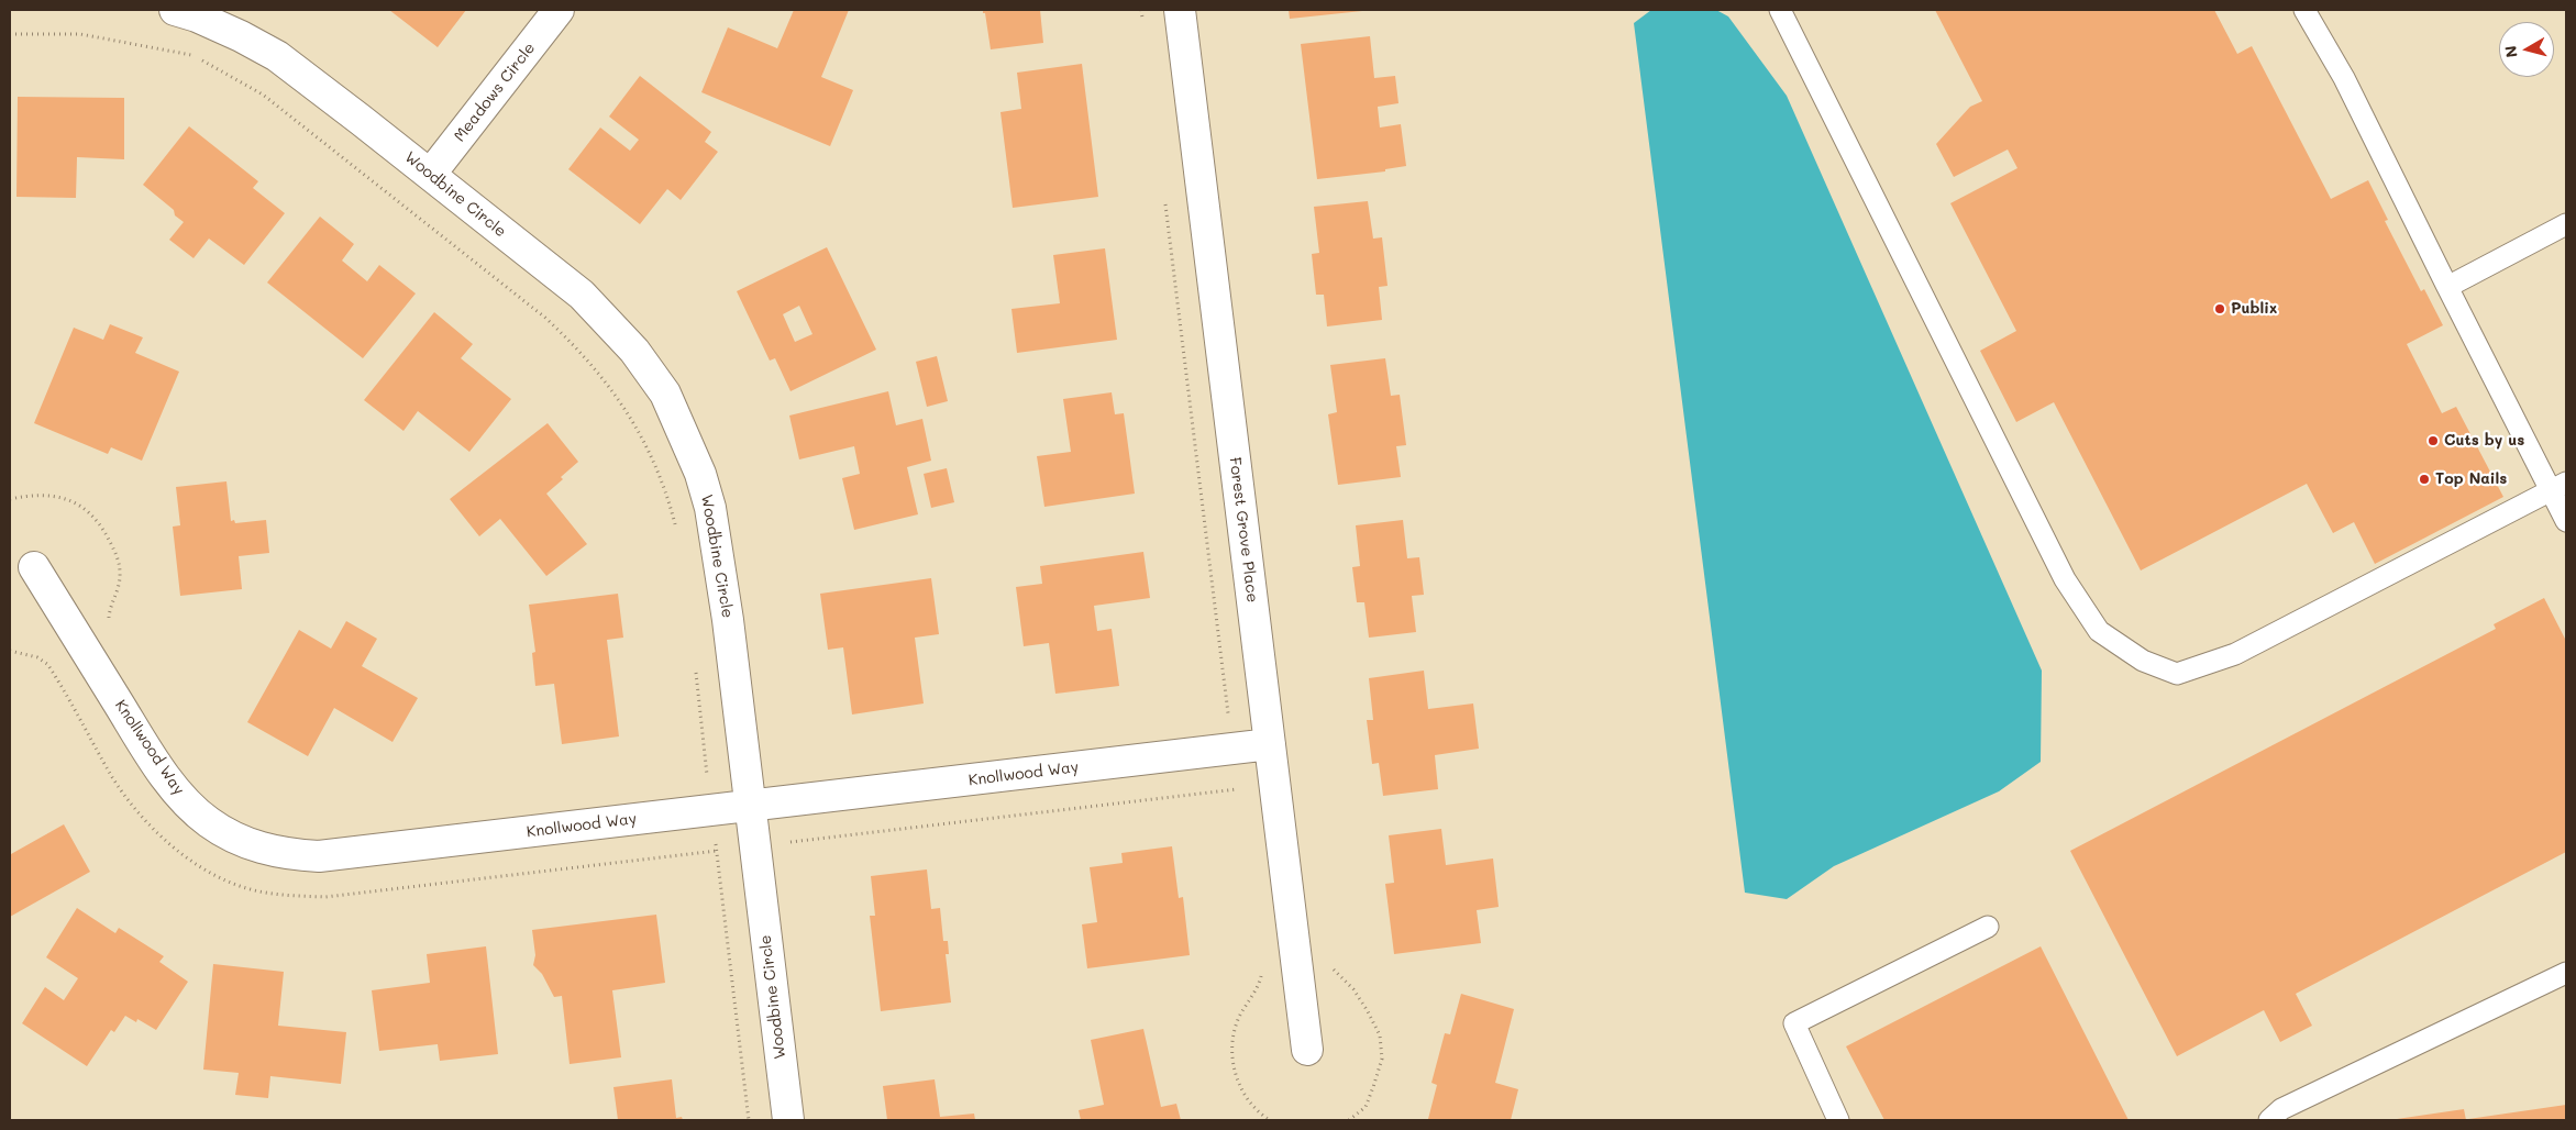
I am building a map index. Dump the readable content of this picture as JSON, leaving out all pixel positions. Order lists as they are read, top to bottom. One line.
{"streets":{"street":["Meadows Circle","Woodbine Circle","Forest Grove Place","Knollwood Way"]},"crossings":[["Meadows Circle","Woodbine Circle"],["Woodbine Circle","Knollwood Way"],["Forest Grove Place","Knollwood Way"]],"places":["Publix","Cuts by us","Top Nails"],"north":"left"}
